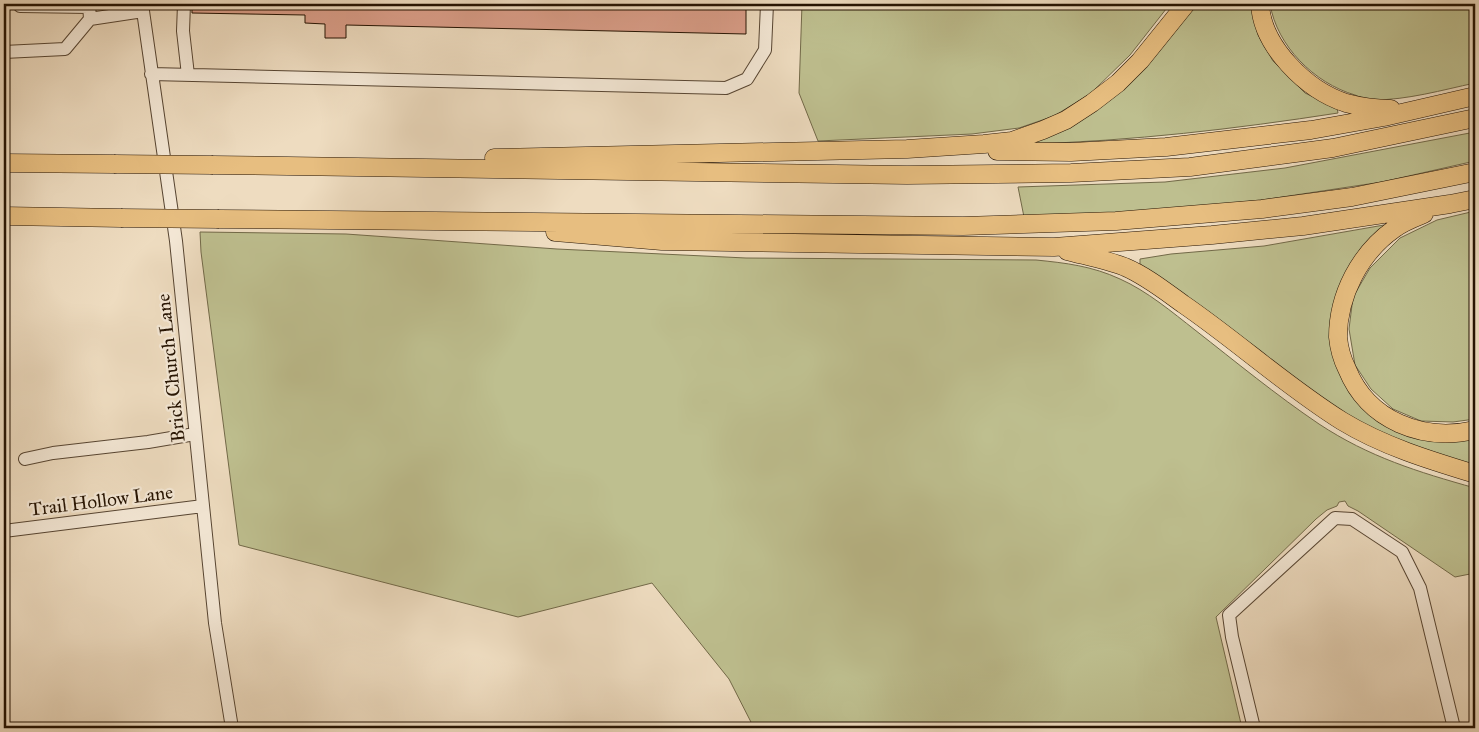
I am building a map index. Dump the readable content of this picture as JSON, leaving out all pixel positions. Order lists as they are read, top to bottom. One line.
{"streets":{"street":["Brick Church Lane","Trail Hollow Lane"]},"crossings":[["Brick Church Lane","Trail Hollow Lane"]]}
